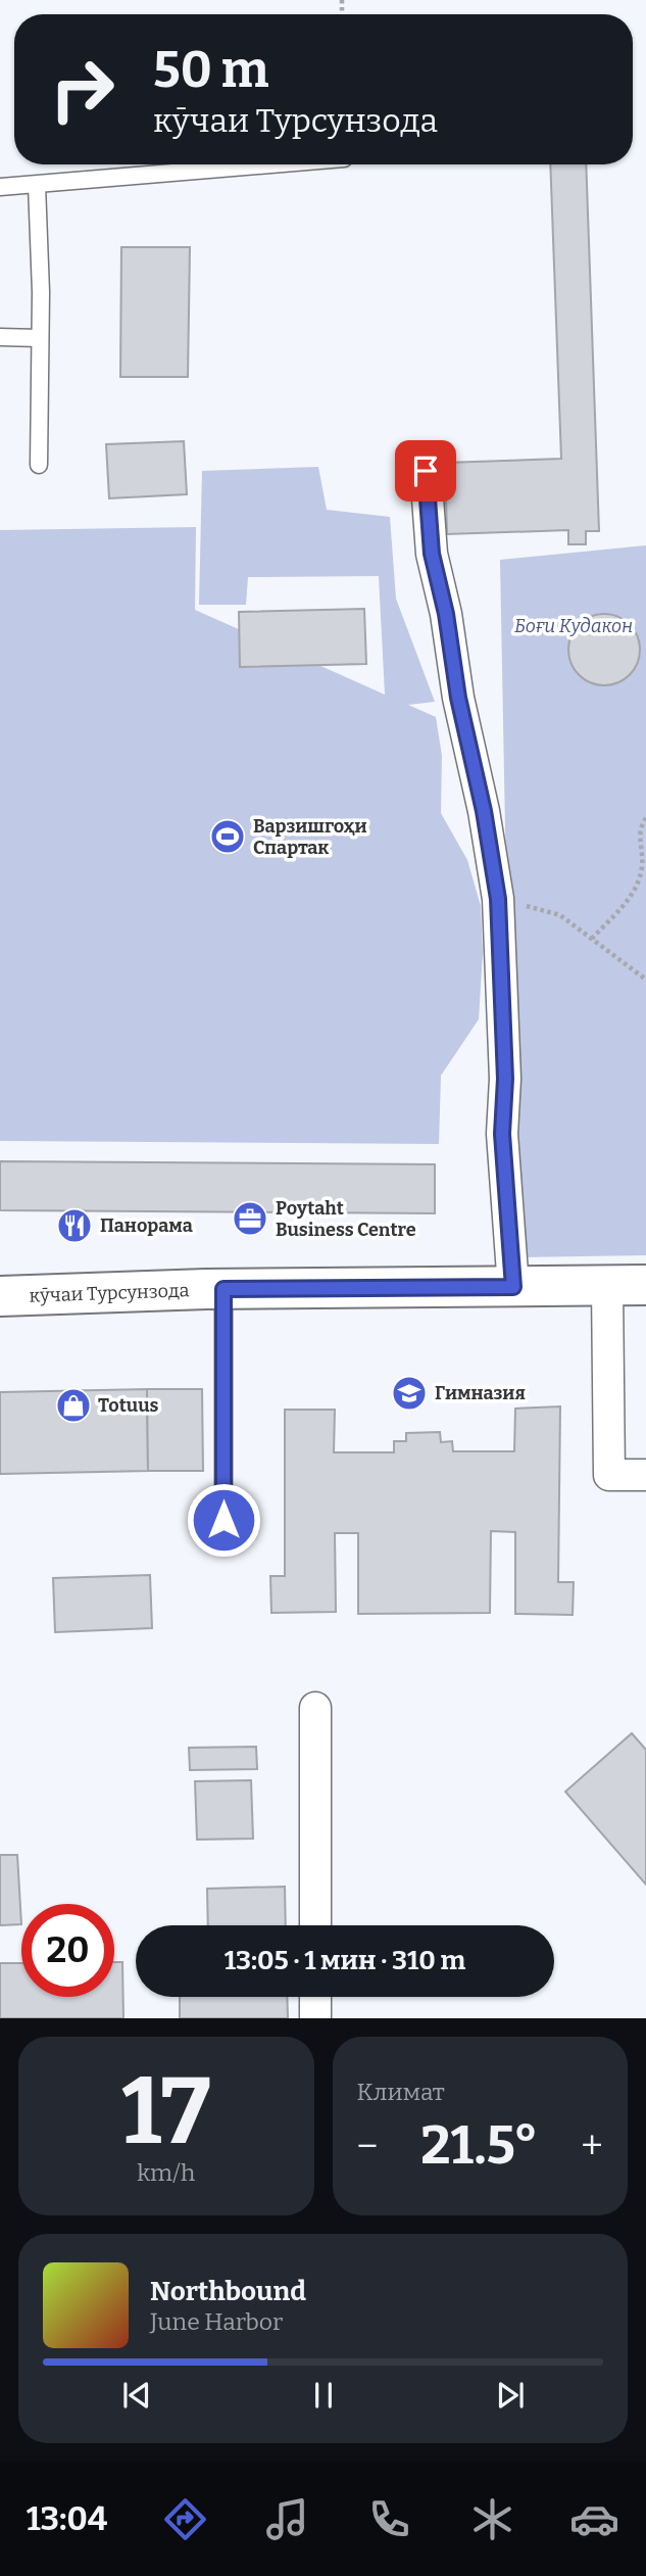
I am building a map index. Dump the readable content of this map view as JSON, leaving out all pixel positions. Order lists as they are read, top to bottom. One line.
{"streets":{"main road":["кӯчаи Турсунзода"]},"parks":["Боғи Кудакон"],"places":{"sports":["Варзишгоҳи Спартак"],"office":["Poytaht Business Centre"],"restaurant":["Панорама"],"school or university":["Гимназия"],"shop":["Totuus"]},"page":{"turn":["50 m","кӯчаи Турсунзода"],"limit":"20","trip":"13:05 · 1 мин · 310 m","tile":[["17","km/h"],"Климат"],"heat":["−","21.5°","+"],"song":["Northbound","June Harbor"],"tabs":"13:04"}}
